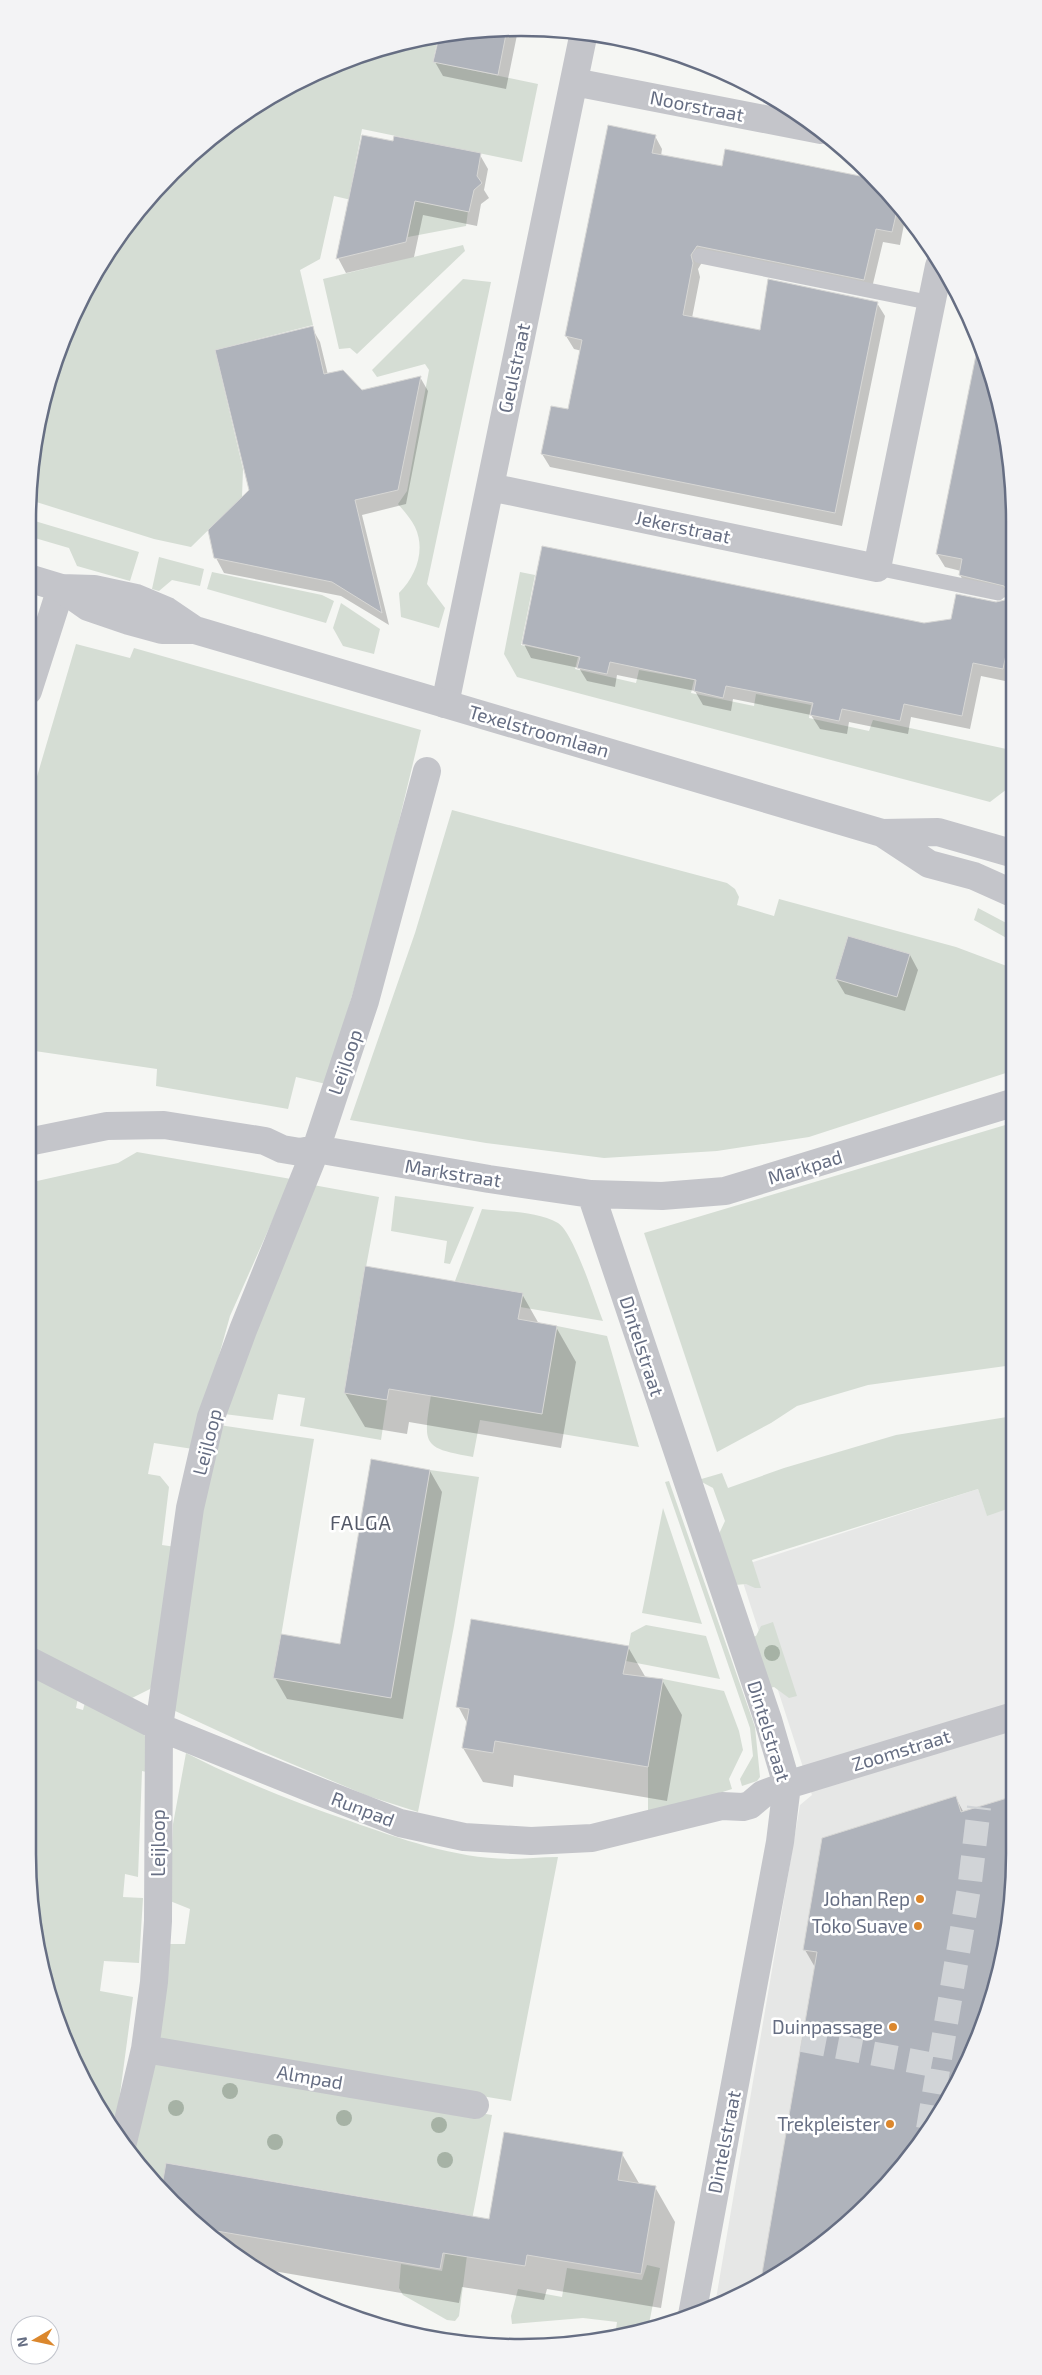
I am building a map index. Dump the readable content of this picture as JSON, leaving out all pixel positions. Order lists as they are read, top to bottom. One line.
{"streets":{"street":["Noorstraat","Geulstraat","Jekerstraat","Texelstroomlaan","Leijloop","Markpad","Markstraat","Dintelstraat","Zoomstraat","Runpad","Almpad"]},"crossings":[["Noorstraat","Geulstraat"],["Geulstraat","Jekerstraat"],["Geulstraat","Texelstroomlaan"],["Leijloop","Markstraat"],["Leijloop","Runpad"],["Leijloop","Almpad"],["Markpad","Markstraat"],["Markpad","Dintelstraat"],["Markstraat","Dintelstraat"],["Dintelstraat","Zoomstraat"],["Dintelstraat","Runpad"],["Zoomstraat","Runpad"]],"districts":["FALGA"],"places":["Johan Rep","Toko Suave","Duinpassage","Trekpleister"],"north":"left"}
